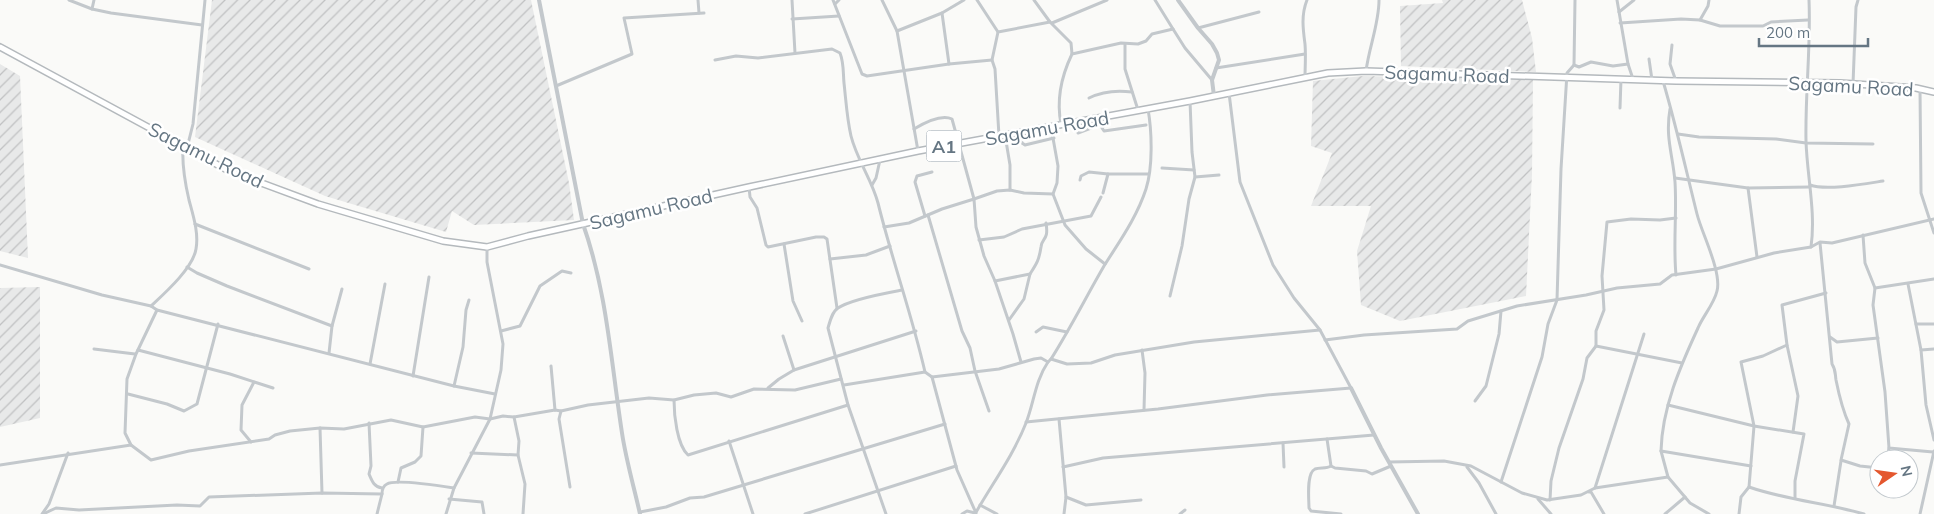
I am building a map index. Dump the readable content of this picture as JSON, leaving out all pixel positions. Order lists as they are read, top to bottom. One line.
{"streets":{"highway":["Sagamu Road","A1"]},"scale_bar":"200 m","north":"right"}
